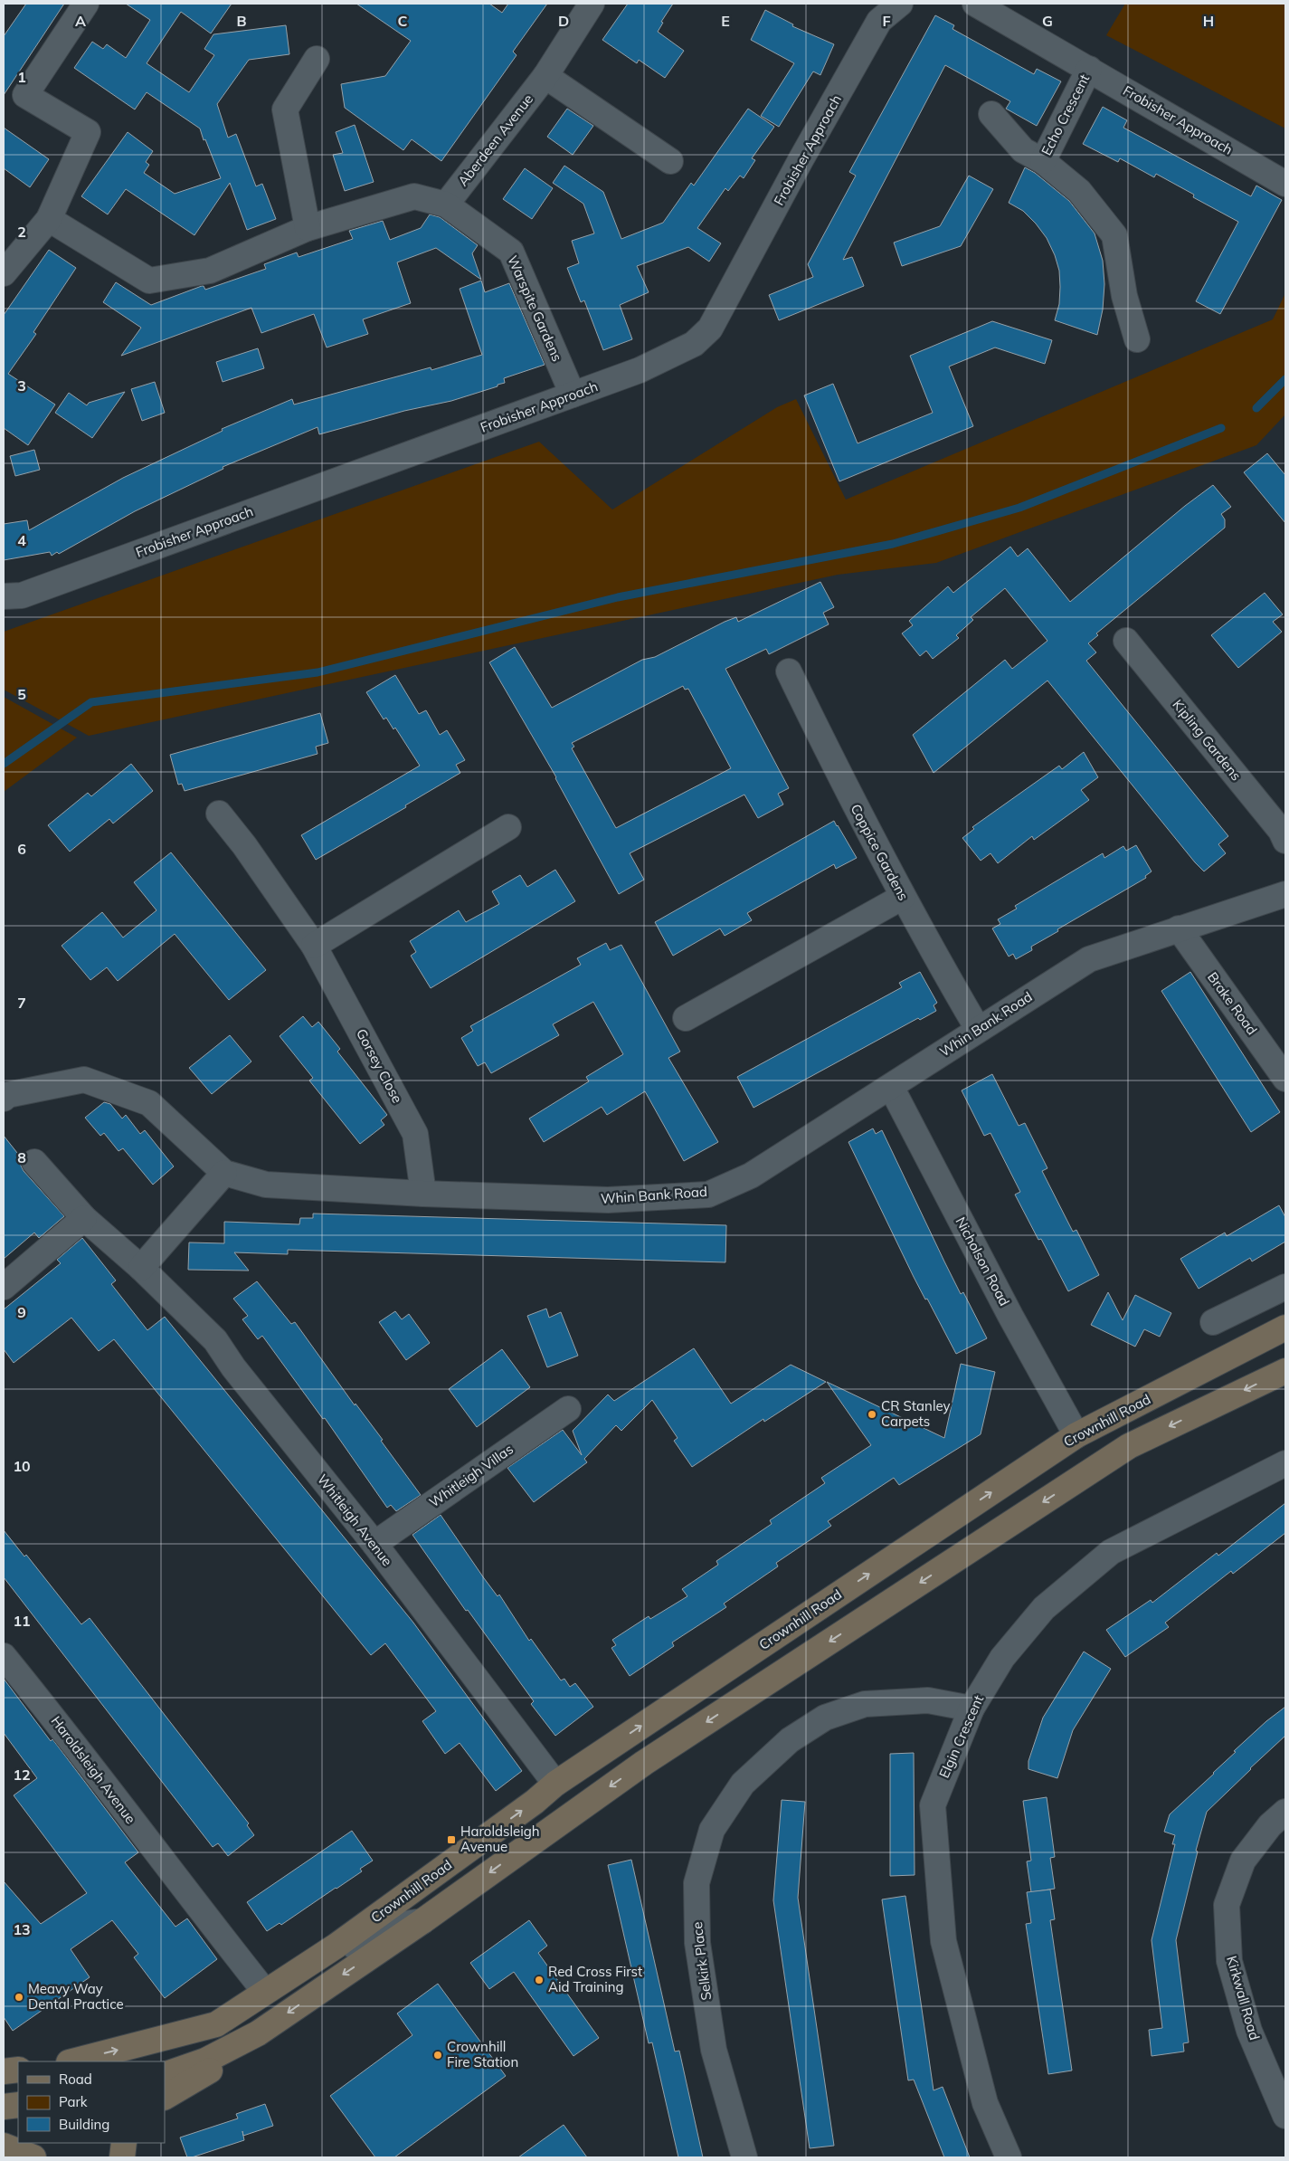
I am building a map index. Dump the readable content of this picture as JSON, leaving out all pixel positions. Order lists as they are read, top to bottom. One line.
{"streets":{"main road":["Crownhill Road"],"street":["Echo Crescent","Frobisher Approach","Aberdeen Avenue","Warspite Gardens","Kipling Gardens","Coppice Gardens","Brake Road","Whin Bank Road","Gorsey Close","Nicholson Road","Whitleigh Villas","Whitleigh Avenue","Elgin Crescent","Haroldsleigh Avenue","Selkirk Place","Kirkwall Road"]},"crossings":[["Echo Crescent","Frobisher Approach"],["Frobisher Approach","Warspite Gardens"],["Aberdeen Avenue","Warspite Gardens"],["Coppice Gardens","Whin Bank Road"],["Brake Road","Whin Bank Road"],["Whin Bank Road","Gorsey Close"],["Whin Bank Road","Nicholson Road"],["Nicholson Road","Crownhill Road"],["Crownhill Road","Whitleigh Avenue"],["Crownhill Road","Haroldsleigh Avenue"],["Whitleigh Villas","Whitleigh Avenue"],["Elgin Crescent","Selkirk Place"]],"places":{"other":["CR Stanley Carpets","Red Cross First Aid Training","Meavy Way Dental Practice","Crownhill Fire Station"],"transit":["Haroldsleigh Avenue"]},"legend":["Road","Park","Building"],"grid":{"columns":["A","B","C","D","E","F","G","H"],"rows":["1","2","3","4","5","6","7","8","9","10","11","12","13"]}}
